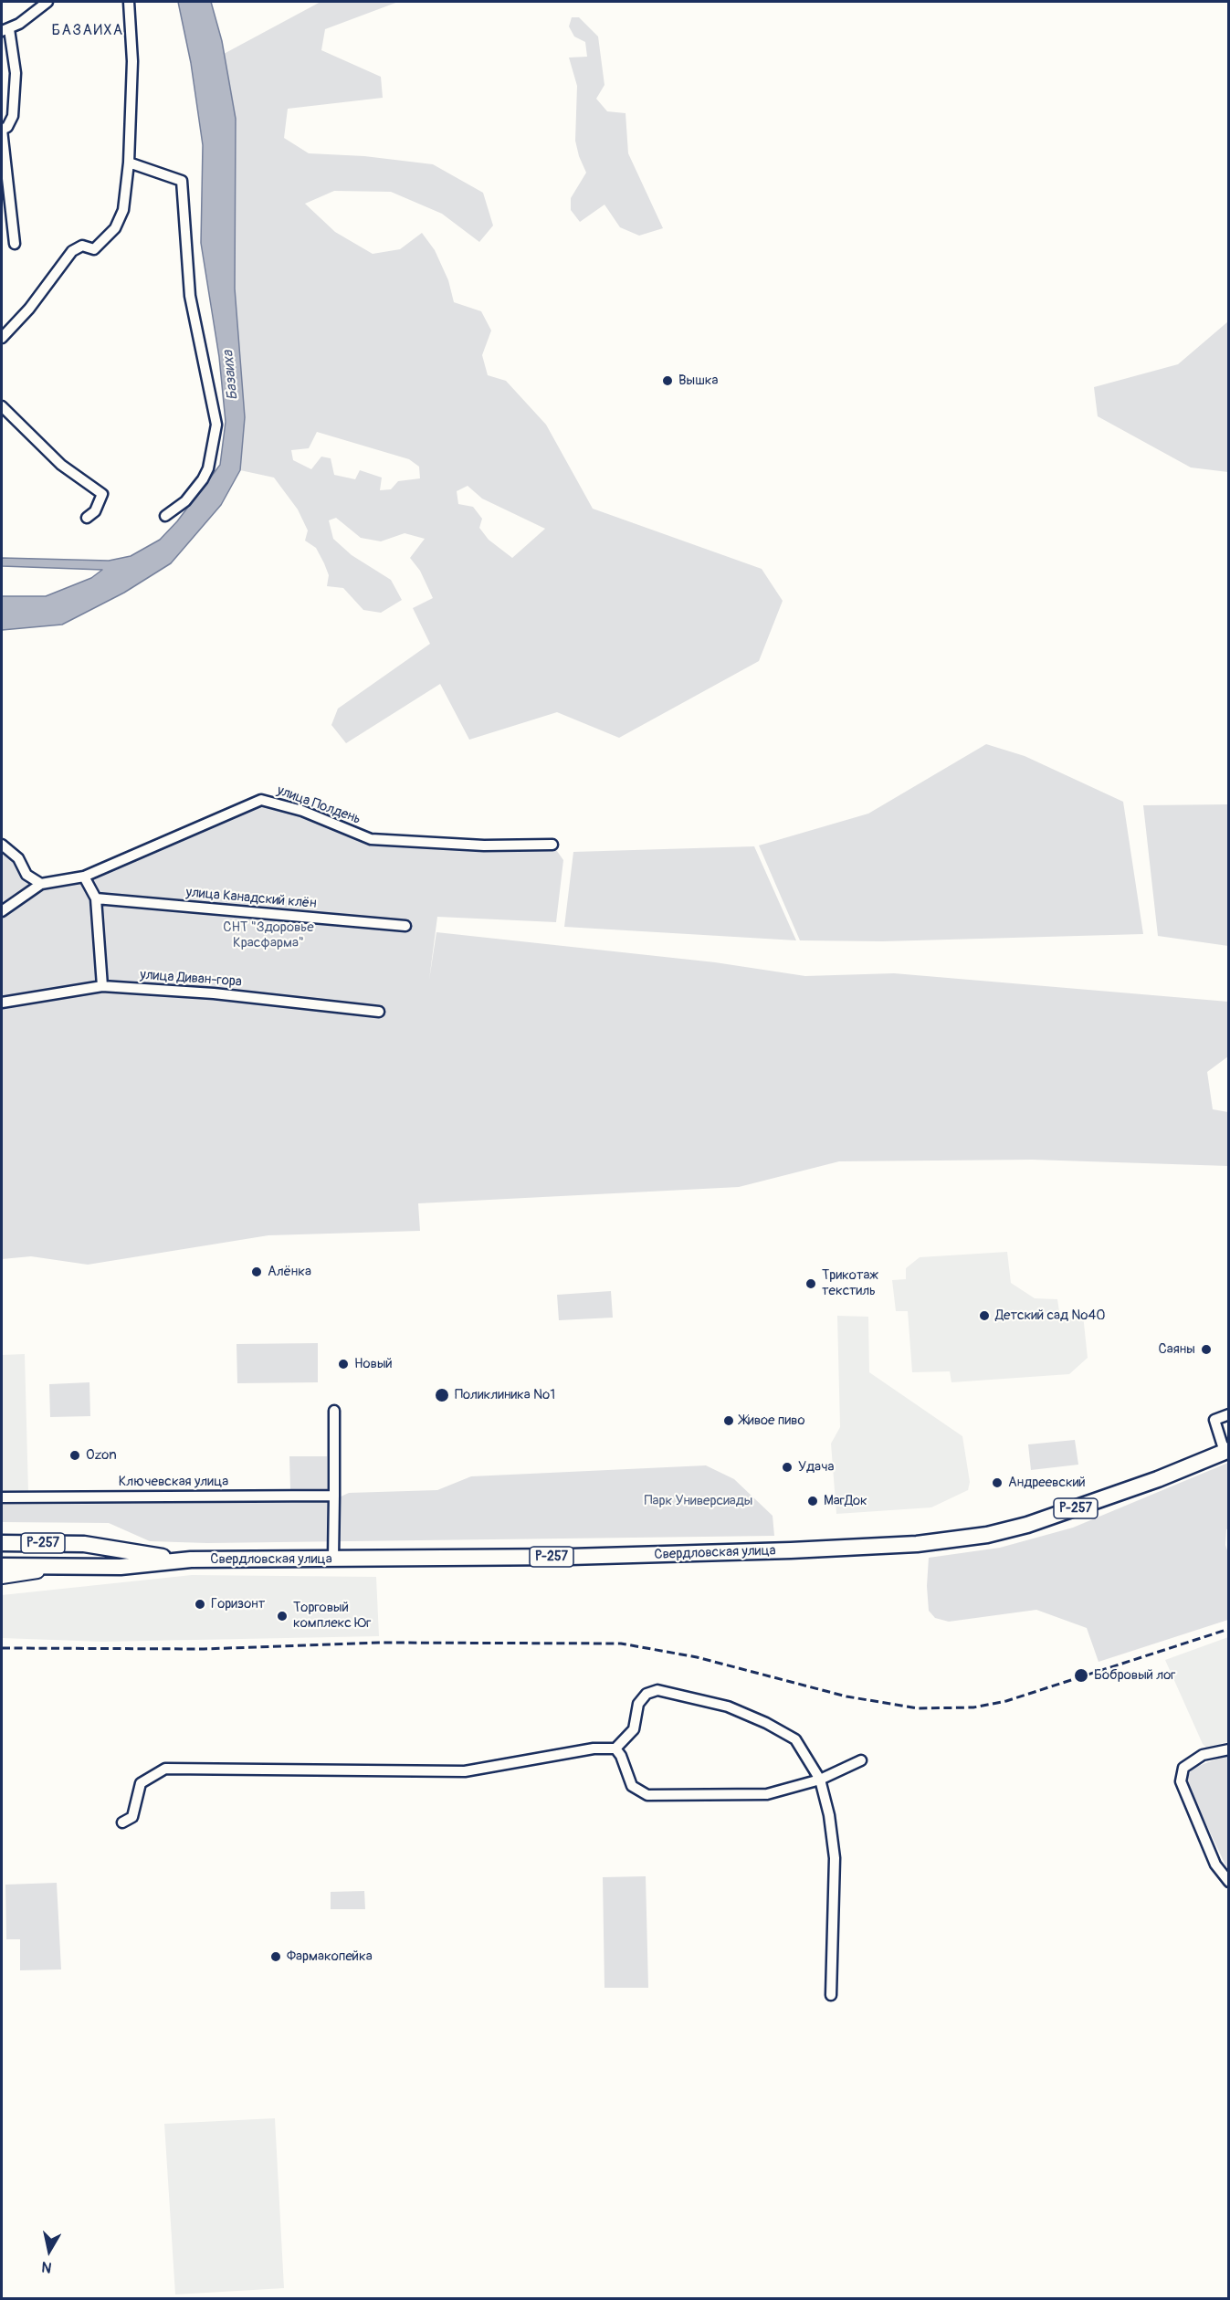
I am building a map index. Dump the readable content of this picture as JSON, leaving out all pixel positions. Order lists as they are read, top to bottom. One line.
{"streets":{"highway":["Р-257","Свердловская улица"],"street":["улица Полдень","улица Канадский клён","улица Диван-гора","Ключевская улица"]},"districts":["БАЗАИХА"],"water":["Базаиха"],"parks":["СНТ \"Здоровье Красфарма\"","Парк Универсиады"],"places":["Вышка","Алёнка","Трикотаж текстиль","Детский сад №40","Саяны","Новый","Поликлиника №1","Живое пиво","Ozon","Удача","Андреевский","МагДок","Горизонт","Торговый комплекс Юг","Бобровый лог","Фармакопейка"],"north":"bottom"}
